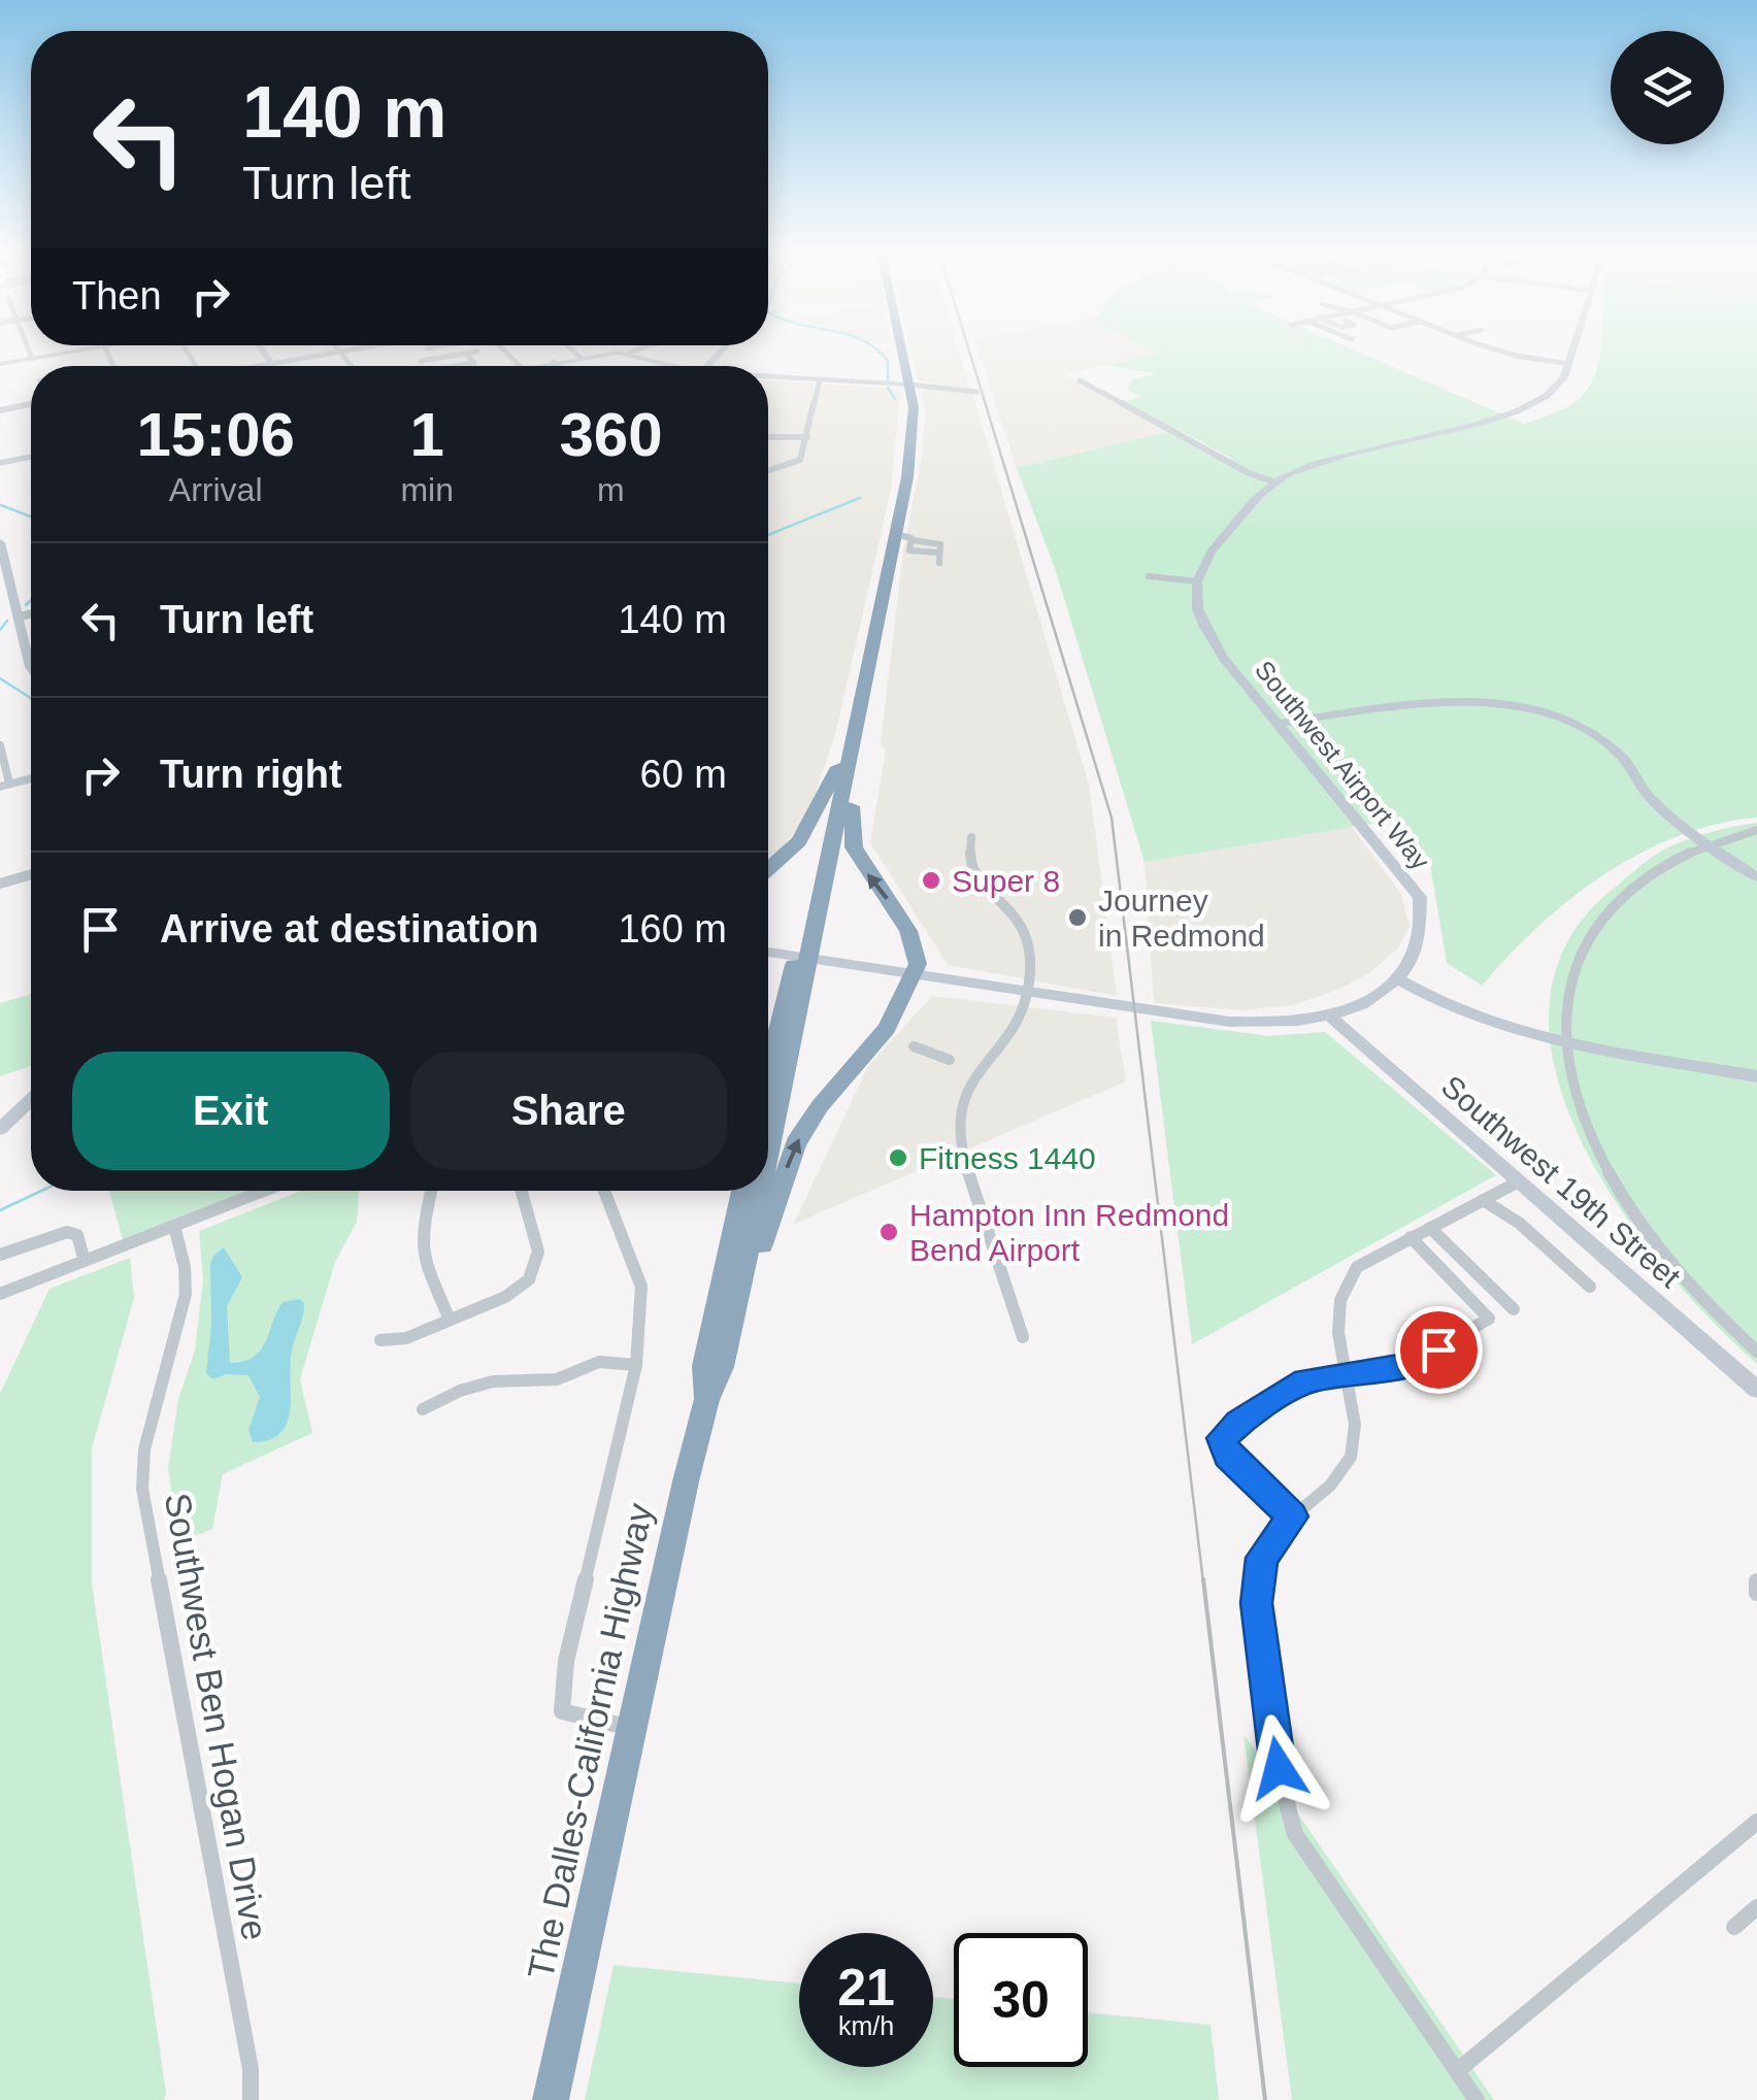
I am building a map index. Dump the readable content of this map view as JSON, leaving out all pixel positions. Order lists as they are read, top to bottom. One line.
{"streets":{"highway":["The Dalles-California Highway"],"main road":["Southwest Airport Way","Southwest 19th Street"],"street":["Southwest Ben Hogan Drive"]},"places":["Super 8","Journey in Redmond","Fitness 1440","Hampton Inn Redmond Bend Airport"],"page":{"turn":["140 m","Turn left"],"then":"Then","eta":["15:06","Arrival","1","min","360","m"],"list":[{"name":"Turn left","value":"140 m"},{"name":"Turn right","value":"60 m"},{"name":"Arrive at destination","value":"160 m"}],"buttons":["Exit","Share"],"speed":"21 km/h","limit":"30"}}
